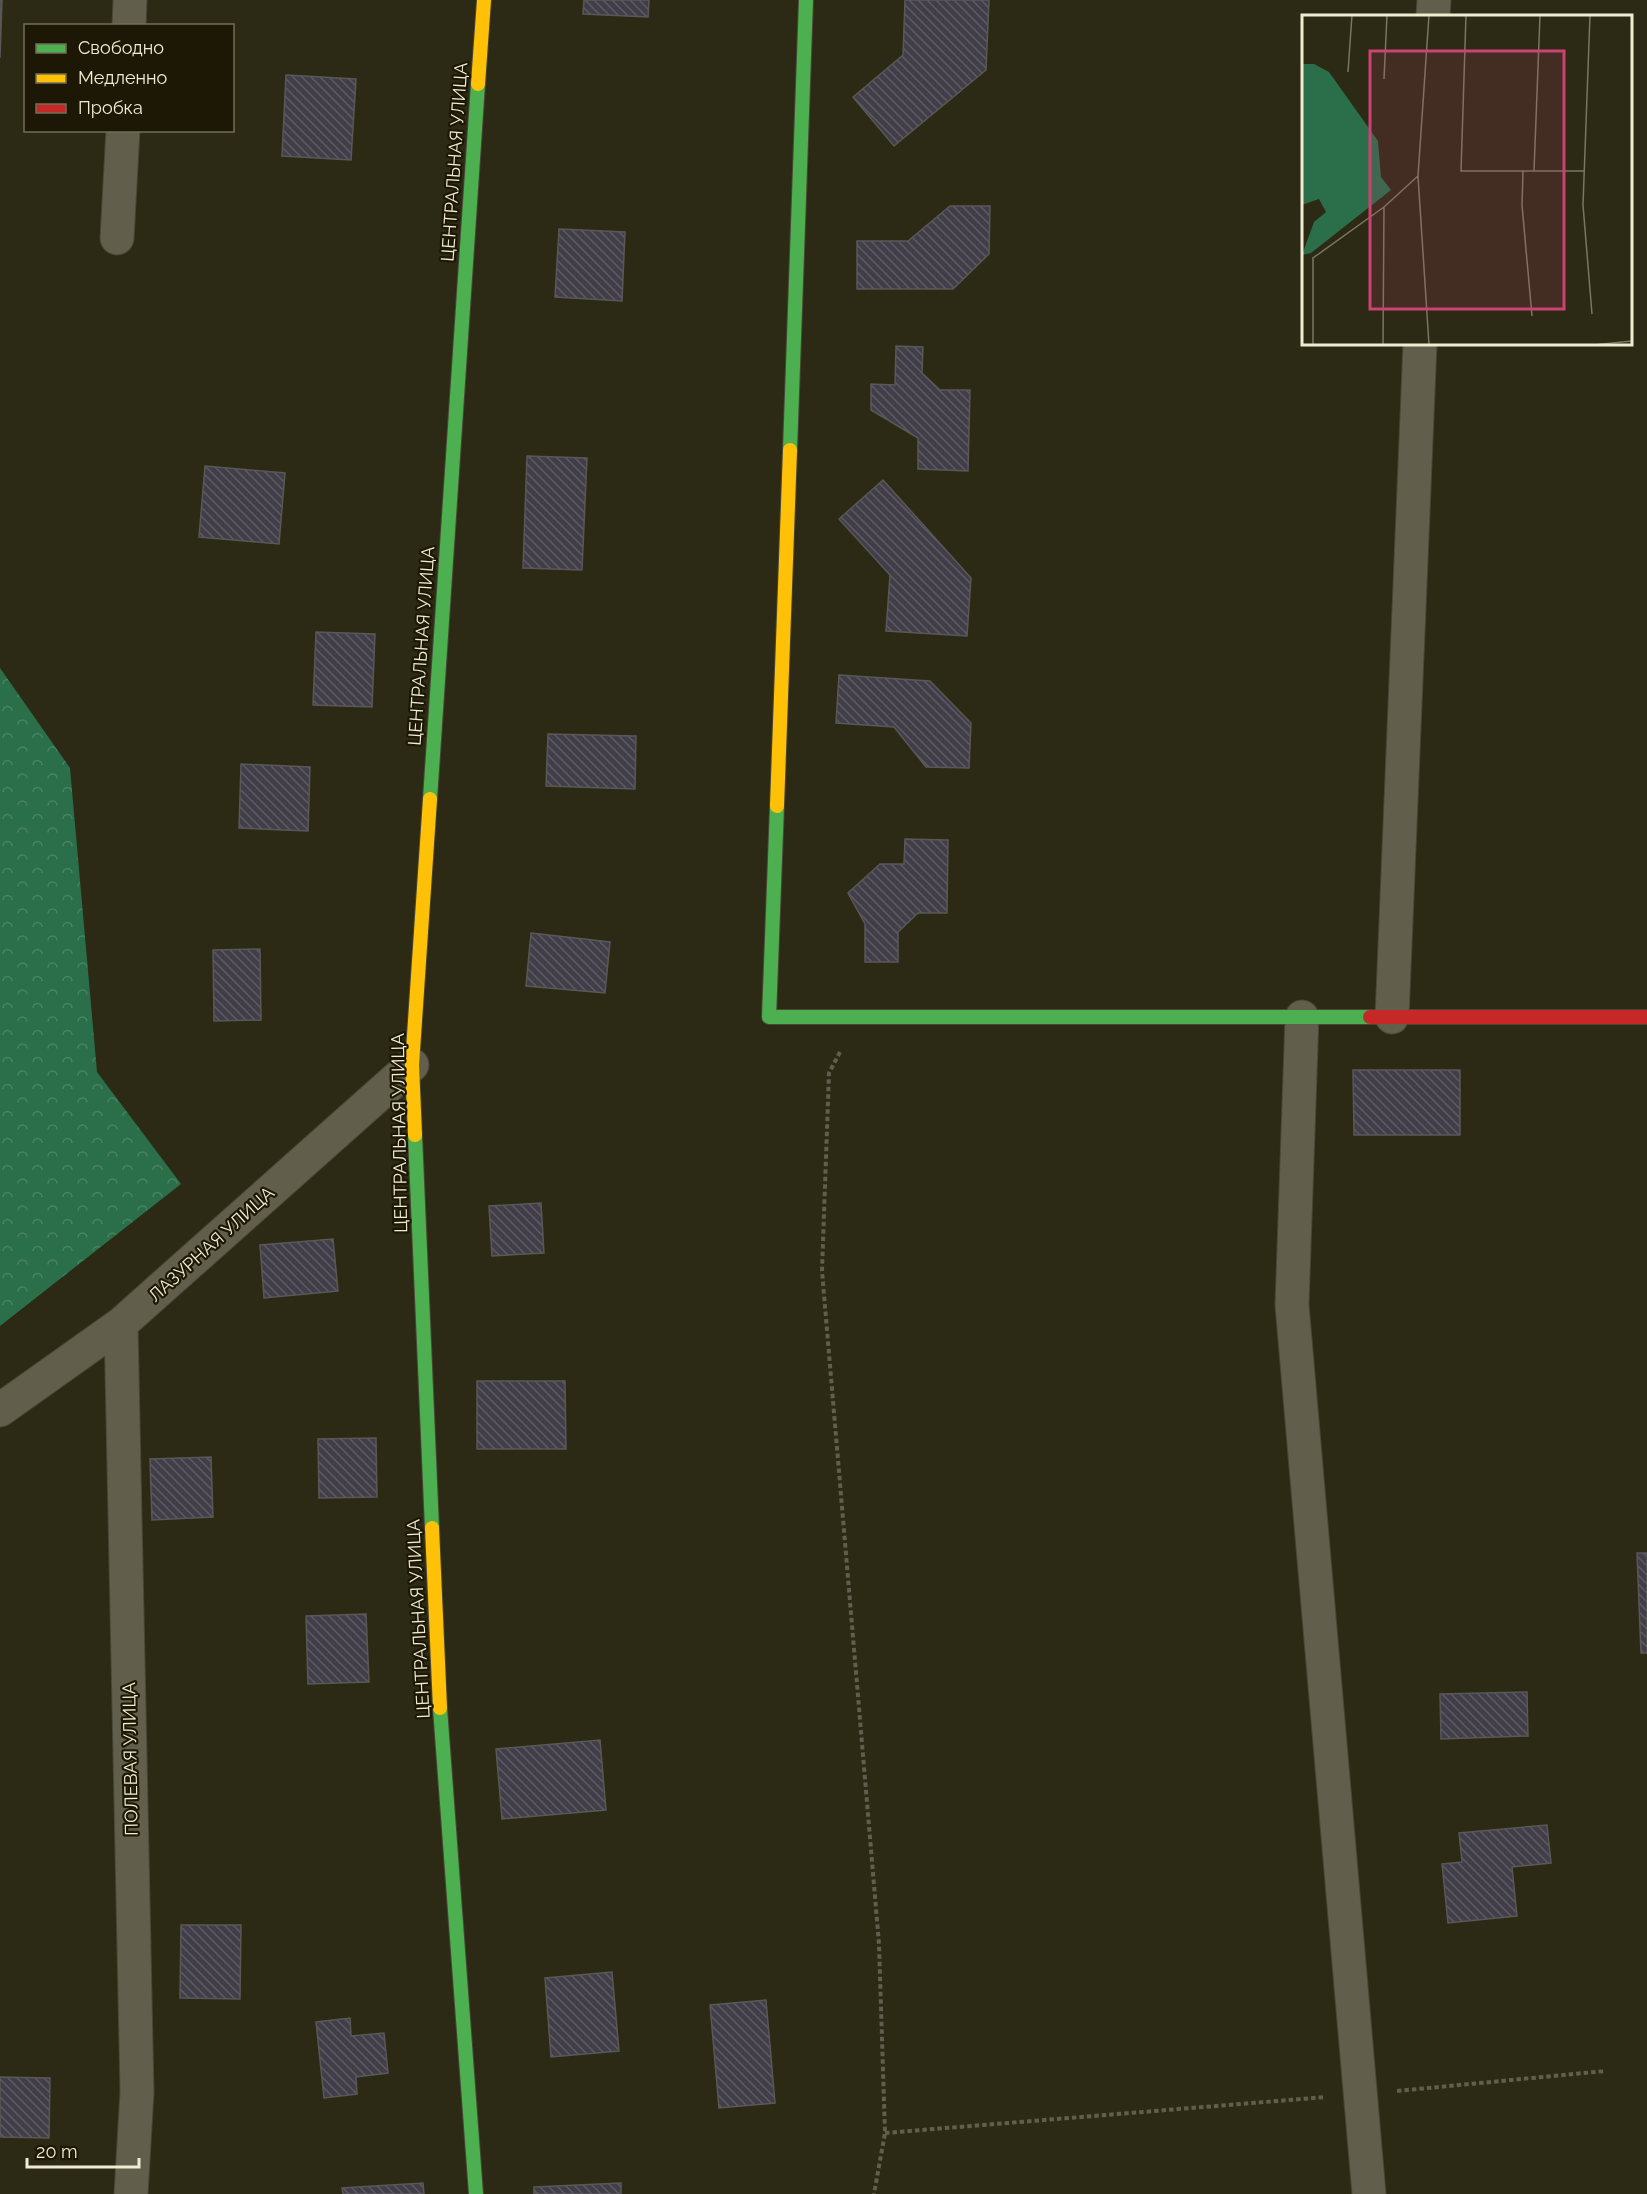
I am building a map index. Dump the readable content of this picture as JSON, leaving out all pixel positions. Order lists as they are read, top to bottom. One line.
{"streets":{"street":["ЦЕНТРАЛЬНАЯ УЛИЦА","ЛАЗУРНАЯ УЛИЦА","ПОЛЕВАЯ УЛИЦА"]},"crossings":[["ЦЕНТРАЛЬНАЯ УЛИЦА","ЛАЗУРНАЯ УЛИЦА"],["ЛАЗУРНАЯ УЛИЦА","ПОЛЕВАЯ УЛИЦА"]],"legend":["Свободно","Медленно","Пробка"],"scale_bar":"20 m"}
